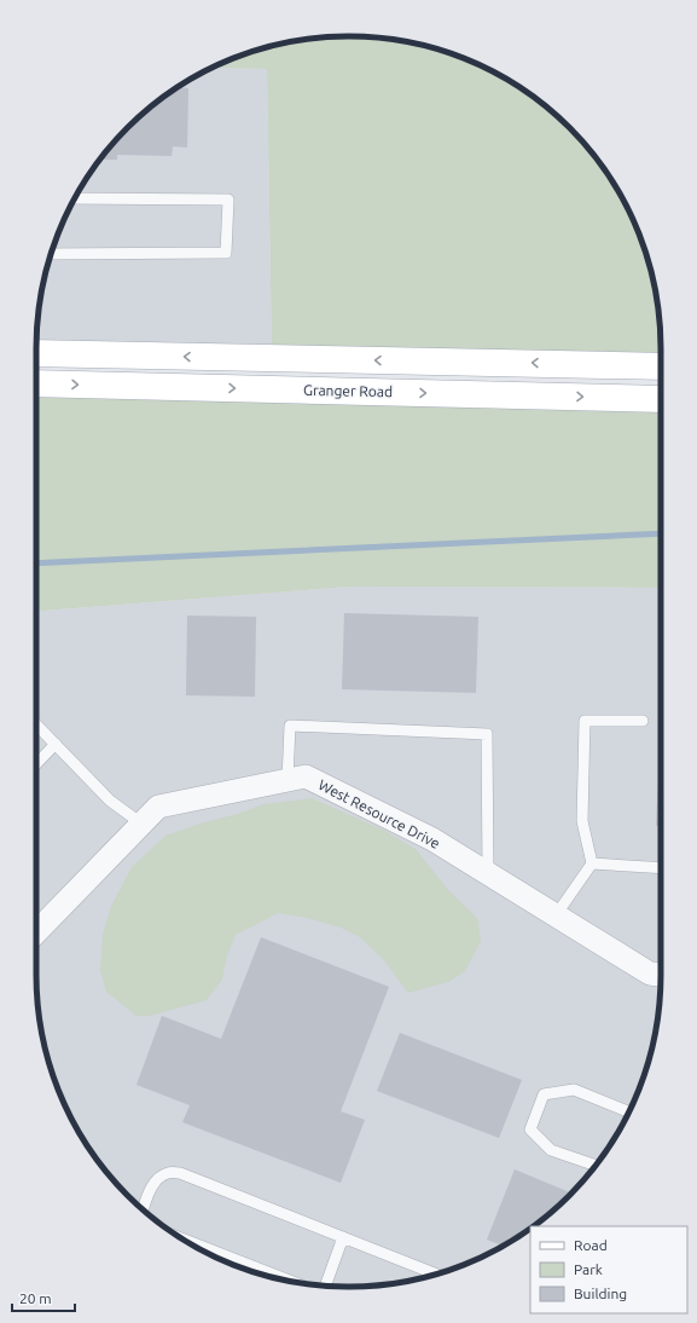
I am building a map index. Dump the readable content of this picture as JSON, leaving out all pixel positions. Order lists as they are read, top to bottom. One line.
{"streets":{"main road":["Granger Road"],"street":["West Resource Drive"]},"legend":["Road","Park","Building"],"scale_bar":"20 m"}
